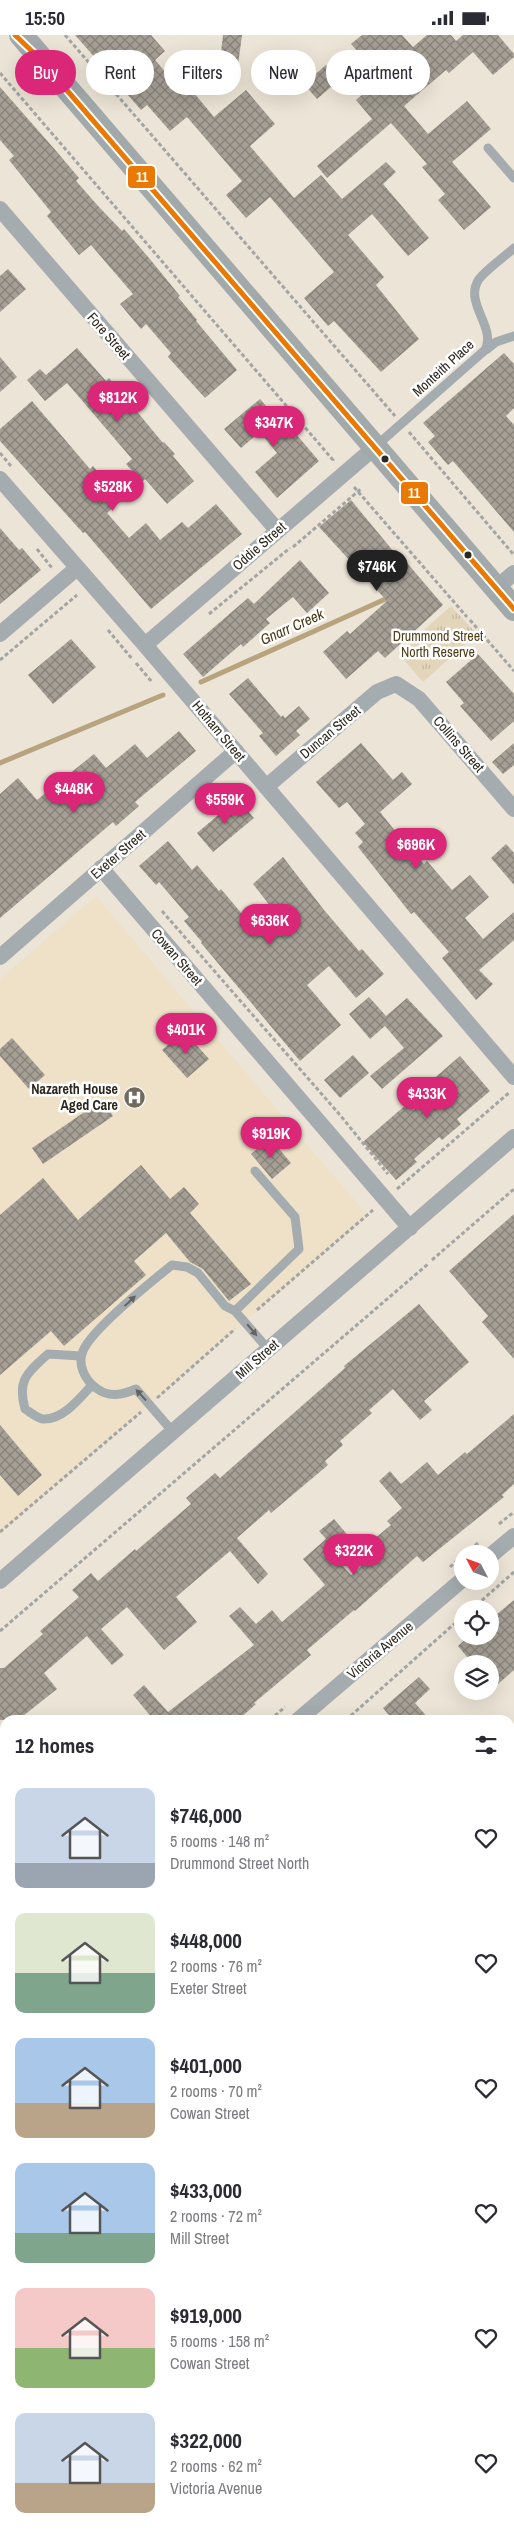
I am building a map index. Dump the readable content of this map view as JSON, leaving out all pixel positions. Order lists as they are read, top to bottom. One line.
{"streets":{"street":["Fore Street","Oddie Street","Hotham Street","Duncan Street","Collins Street","Exeter Street","Cowan Street","Mill Street","Victoria Avenue"],"lane":["Monteith Place"]},"crossings":[["Fore Street","Oddie Street"],["Monteith Place","Oddie Street"],["Oddie Street","Hotham Street"],["Hotham Street","Duncan Street"],["Hotham Street","Exeter Street"],["Duncan Street","Collins Street"],["Exeter Street","Cowan Street"],["Cowan Street","Mill Street"]],"water":["Gnarr Creek"],"parks":["Drummond Street North Reserve"],"places":{"hospital":["Nazareth House Aged Care"]},"lines":["transit line 11"],"north":"top left","page":{"status":"15:50","chip":["Buy","Rent","Filters","New","Apartment"],"price":["$812K","$347K","$528K","$746K","$448K","$559K","$696K","$636K","$401K","$433K","$919K","$322K"],"heading":"12 homes","list":[{"name":"$746,000","note":"5 rooms · 148 m² · Drummond Street North"},{"name":"$448,000","note":"2 rooms · 76 m² · Exeter Street"},{"name":"$401,000","note":"2 rooms · 70 m² · Cowan Street"},{"name":"$433,000","note":"2 rooms · 72 m² · Mill Street"},{"name":"$919,000","note":"5 rooms · 158 m² · Cowan Street"},{"name":"$322,000","note":"2 rooms · 62 m² · Victoria Avenue"}]}}
